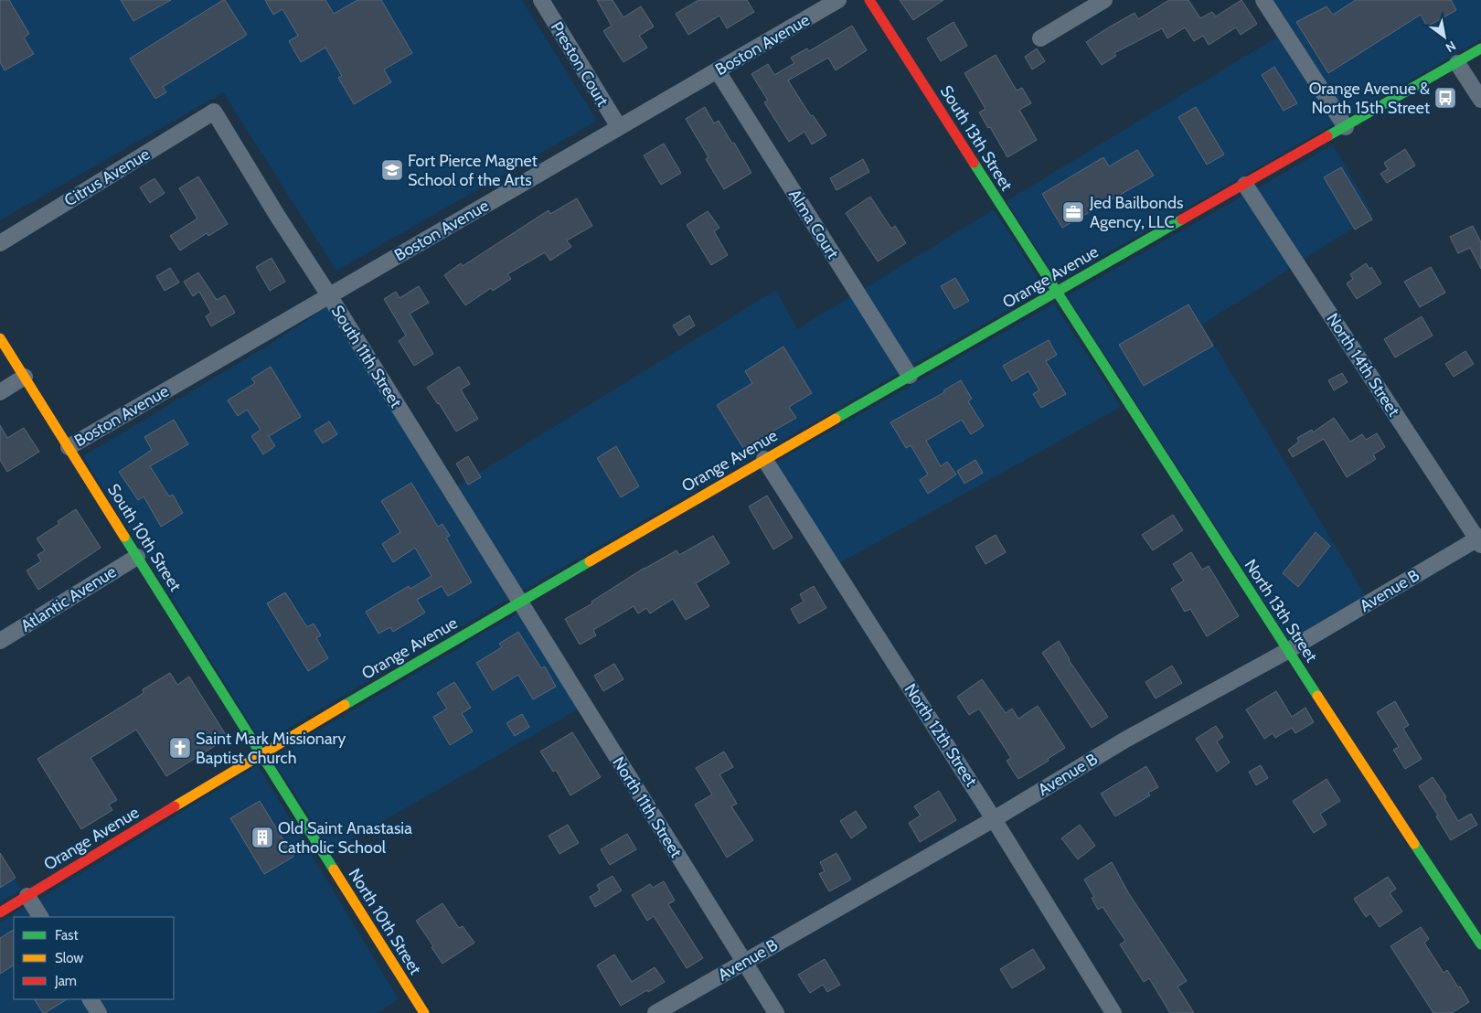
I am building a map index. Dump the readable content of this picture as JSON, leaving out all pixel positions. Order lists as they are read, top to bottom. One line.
{"streets":{"street":["Boston Avenue","Preston Court","South 13th Street","Citrus Avenue","Alma Court","Orange Avenue","South 11th Street","North 14th Street","South 10th Street","Avenue B","Atlantic Avenue","North 13th Street","North 12th Street","North 11th Street","North 10th Street"]},"crossings":[["Boston Avenue","Preston Court"],["Boston Avenue","Alma Court"],["Boston Avenue","South 11th Street"],["Boston Avenue","South 10th Street"],["South 13th Street","Orange Avenue"],["South 13th Street","North 13th Street"],["Citrus Avenue","South 11th Street"],["Alma Court","Orange Avenue"],["Orange Avenue","South 11th Street"],["Orange Avenue","North 14th Street"],["Orange Avenue","South 10th Street"],["Orange Avenue","North 13th Street"],["Orange Avenue","North 12th Street"],["Orange Avenue","North 11th Street"],["Orange Avenue","North 10th Street"],["South 11th Street","North 11th Street"],["North 14th Street","Avenue B"],["South 10th Street","Atlantic Avenue"],["South 10th Street","North 10th Street"],["Avenue B","North 13th Street"],["Avenue B","North 12th Street"],["Avenue B","North 11th Street"]],"places":{"bus stop":["Orange Avenue & North 15th Street"],"school or university":["Fort Pierce Magnet School of the Arts"],"office":["Jed Bailbonds Agency, LLC"],"church":["Saint Mark Missionary Baptist Church"],"building":["Old Saint Anastasia Catholic School"]},"legend":["Fast","Slow","Jam"],"north":"bottom right"}
